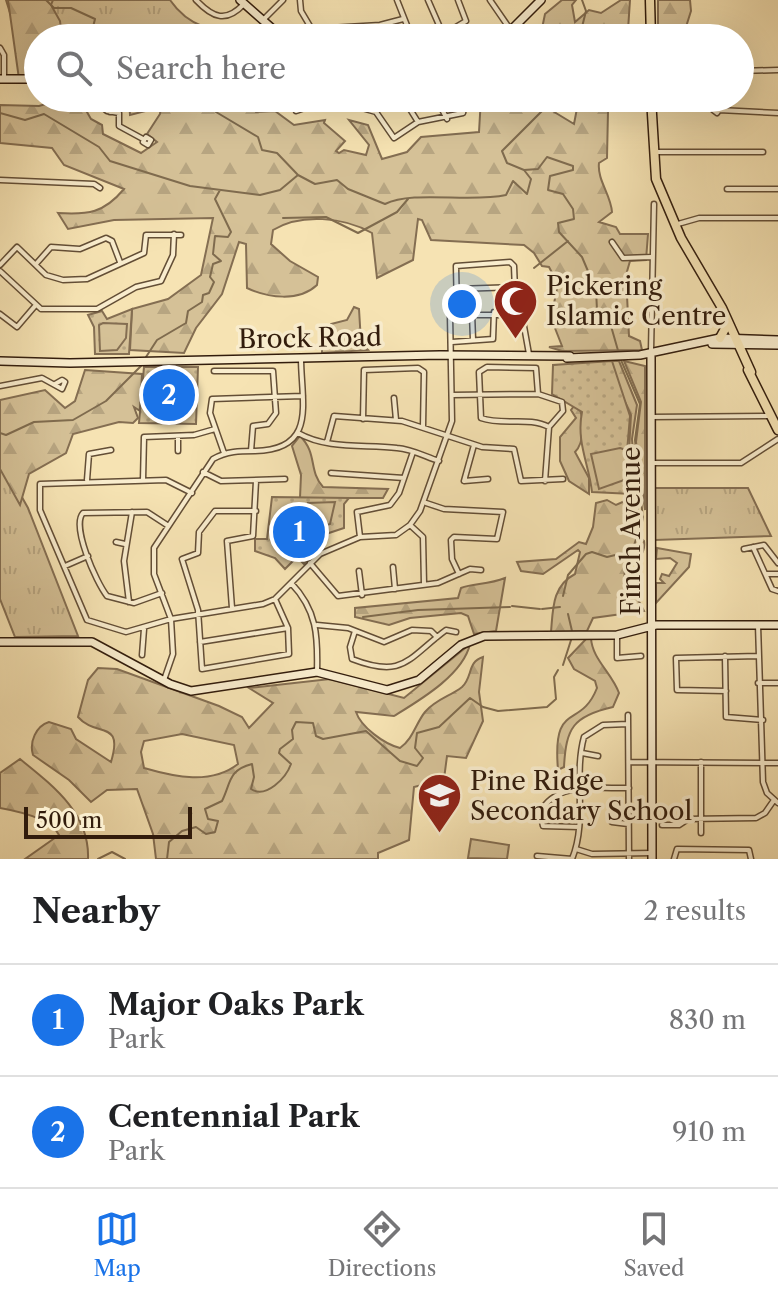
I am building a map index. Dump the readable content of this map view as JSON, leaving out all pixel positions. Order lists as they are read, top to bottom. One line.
{"streets":{"main road":["Brock Road","Finch Avenue"]},"crossings":[["Brock Road","Finch Avenue"]],"places":{"mosque":["Pickering Islamic Centre"],"school or university":["Pine Ridge Secondary School"]},"scale_bar":"500 m","page":{"search":"Search here","pins":["2","1"],"scale":"500 m","heading":["Nearby","2 results"],"list":[{"mark":"1","name":"Major Oaks Park","note":"Park","value":"830 m"},{"mark":"2","name":"Centennial Park","note":"Park","value":"910 m"}],"nav":["Map","Directions","Saved"]}}
